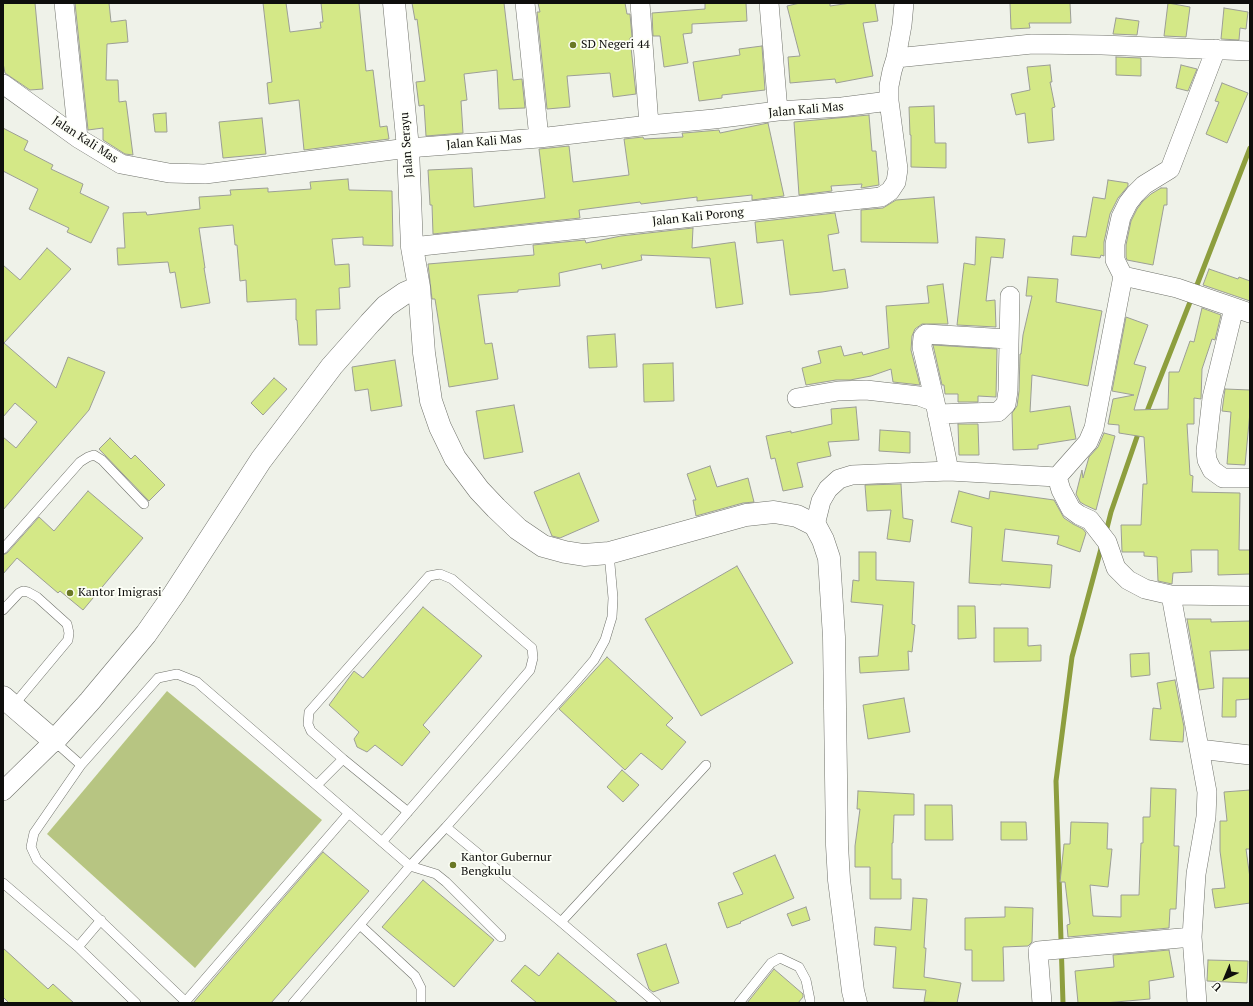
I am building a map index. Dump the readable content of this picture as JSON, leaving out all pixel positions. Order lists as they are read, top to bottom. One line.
{"streets":{"street":["Jalan Kali Mas","Jalan Serayu","Jalan Kali Porong"]},"crossings":[["Jalan Kali Mas","Jalan Serayu"],["Jalan Kali Mas","Jalan Kali Porong"],["Jalan Serayu","Jalan Kali Porong"]],"places":["SD Negeri 44","Kantor Imigrasi","Kantor Gubernur Bengkulu"],"north":"bottom left"}
